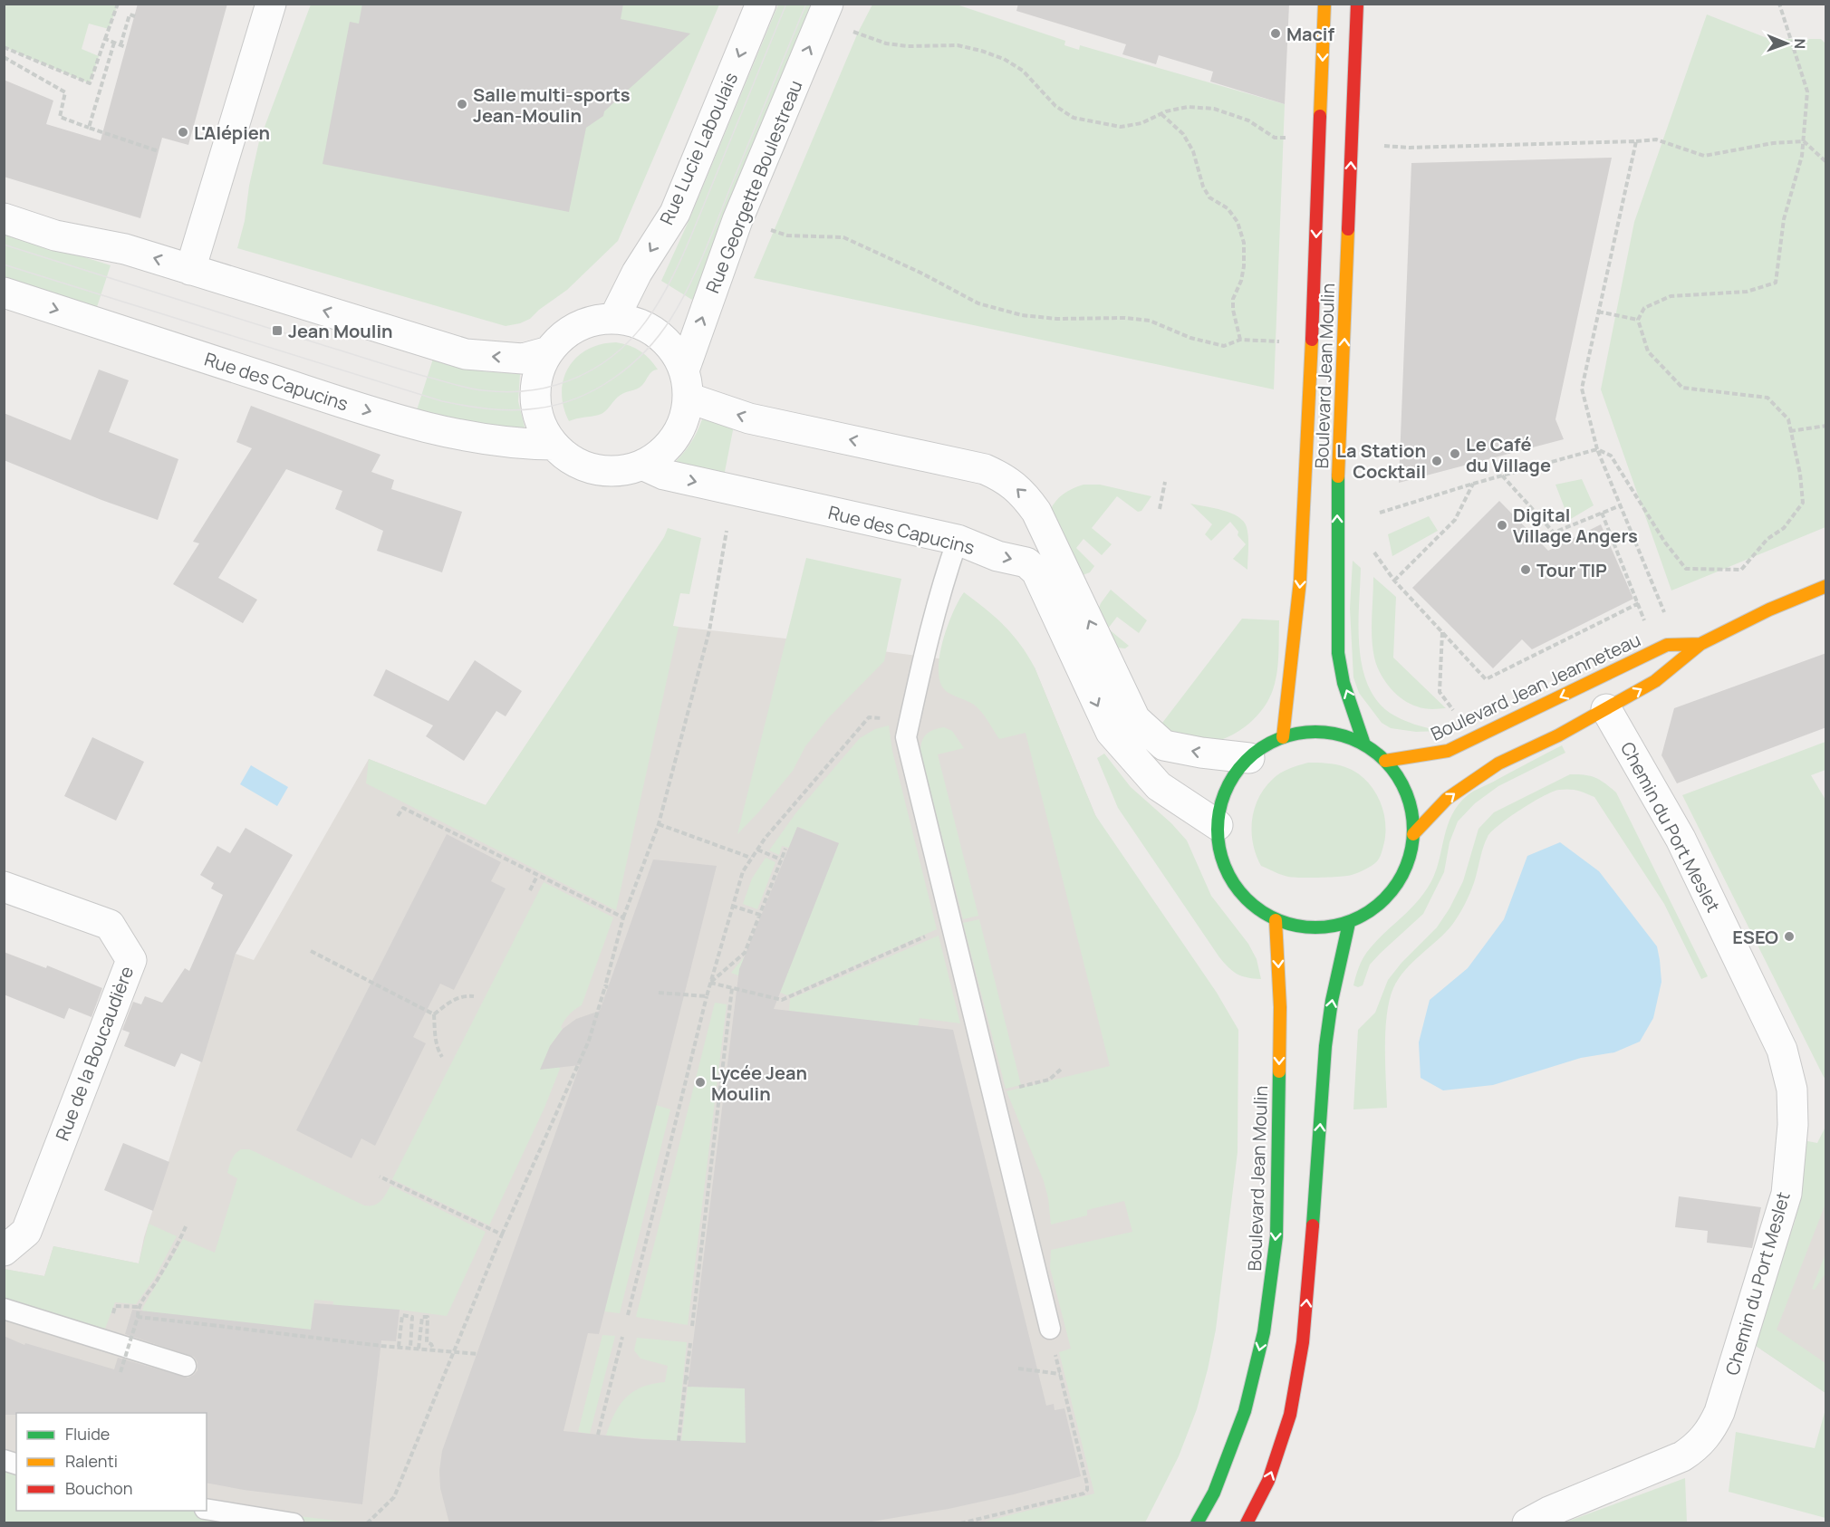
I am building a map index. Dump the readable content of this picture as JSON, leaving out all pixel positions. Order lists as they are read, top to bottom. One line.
{"streets":{"main road":["Boulevard Jean Moulin","Boulevard Jean Jeanneteau"],"street":["Rue Lucie Laboulais","Rue Georgette Boulestreau","Rue des Capucins","Chemin du Port Meslet","Rue de la Boucaudière"]},"crossings":[["Rue Lucie Laboulais","Rue Georgette Boulestreau"],["Rue Lucie Laboulais","Rue des Capucins"],["Rue Georgette Boulestreau","Rue des Capucins"],["Boulevard Jean Jeanneteau","Chemin du Port Meslet"]],"one_way":["Rue Lucie Laboulais","Rue Georgette Boulestreau"],"places":{"other":["Macif","Salle multi-sports Jean-Moulin","L'Alépien","Le Café du Village","La Station Cocktail","Digital Village Angers","Tour TIP","ESEO","Lycée Jean Moulin"],"transit":["Jean Moulin"]},"legend":["Fluide","Ralenti","Bouchon"],"north":"right"}
